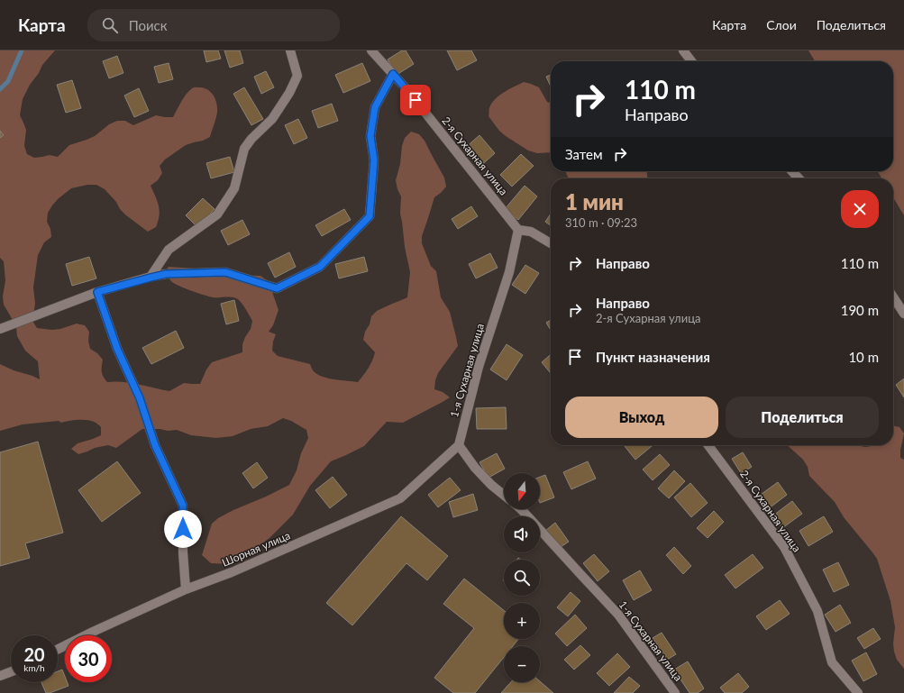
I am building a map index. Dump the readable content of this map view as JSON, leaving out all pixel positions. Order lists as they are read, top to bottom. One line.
{"streets":{"street":["2-я Сухарная улица","1-я Сухарная улица","Шорная улица"]},"crossings":[["2-я Сухарная улица","1-я Сухарная улица"],["1-я Сухарная улица","Шорная улица"]],"north":"bottom","page":{"header":"Карта","search":"Поиск","nav":["Карта","Слои","Поделиться"],"turn":["110 m","Направо"],"then":"Затем","heading":["1 мин","310 m · 09:23"],"list":[{"name":"Направо","value":"110 m"},{"name":"Направо","note":"2-я Сухарная улица","value":"190 m"},{"name":"Пункт назначения","value":"10 m"}],"buttons":["Выход","Поделиться"],"map_buttons":["+","−"],"speed":"20 km/h","limit":"30"}}
